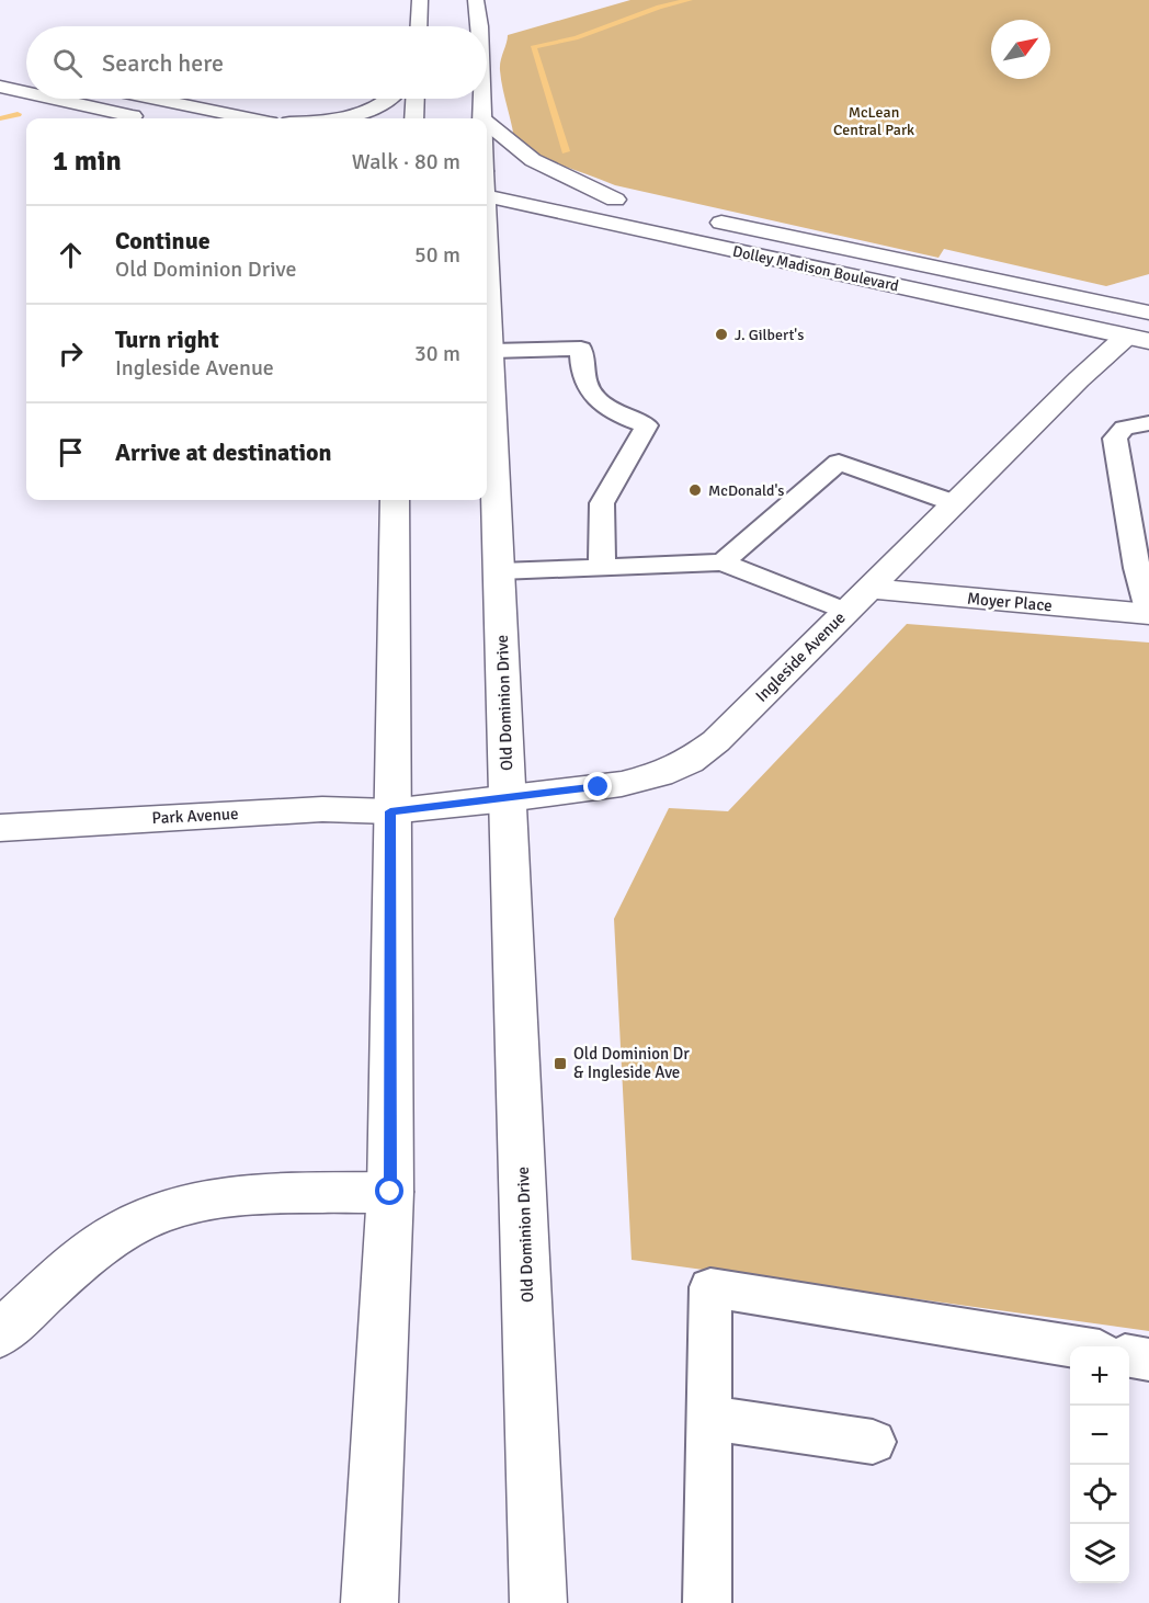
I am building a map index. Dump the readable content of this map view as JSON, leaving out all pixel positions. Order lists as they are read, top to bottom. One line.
{"streets":{"main road":["Dolley Madison Boulevard","Moyer Place","Ingleside Avenue","Old Dominion Drive","Park Avenue"]},"crossings":[["Dolley Madison Boulevard","Ingleside Avenue"],["Moyer Place","Ingleside Avenue"],["Ingleside Avenue","Old Dominion Drive"],["Ingleside Avenue","Park Avenue"]],"parks":["McLean Central Park"],"places":{"other":["J. Gilbert's","McDonald's"],"transit":["Old Dominion Dr & Ingleside Ave"]},"north":"top right","page":{"search":"Search here","heading":["1 min","Walk · 80 m"],"list":[["Continue","Old Dominion Drive","50 m"],["Turn right","Ingleside Avenue","30 m"],"Arrive at destination"],"map_buttons":["+","−"]}}
